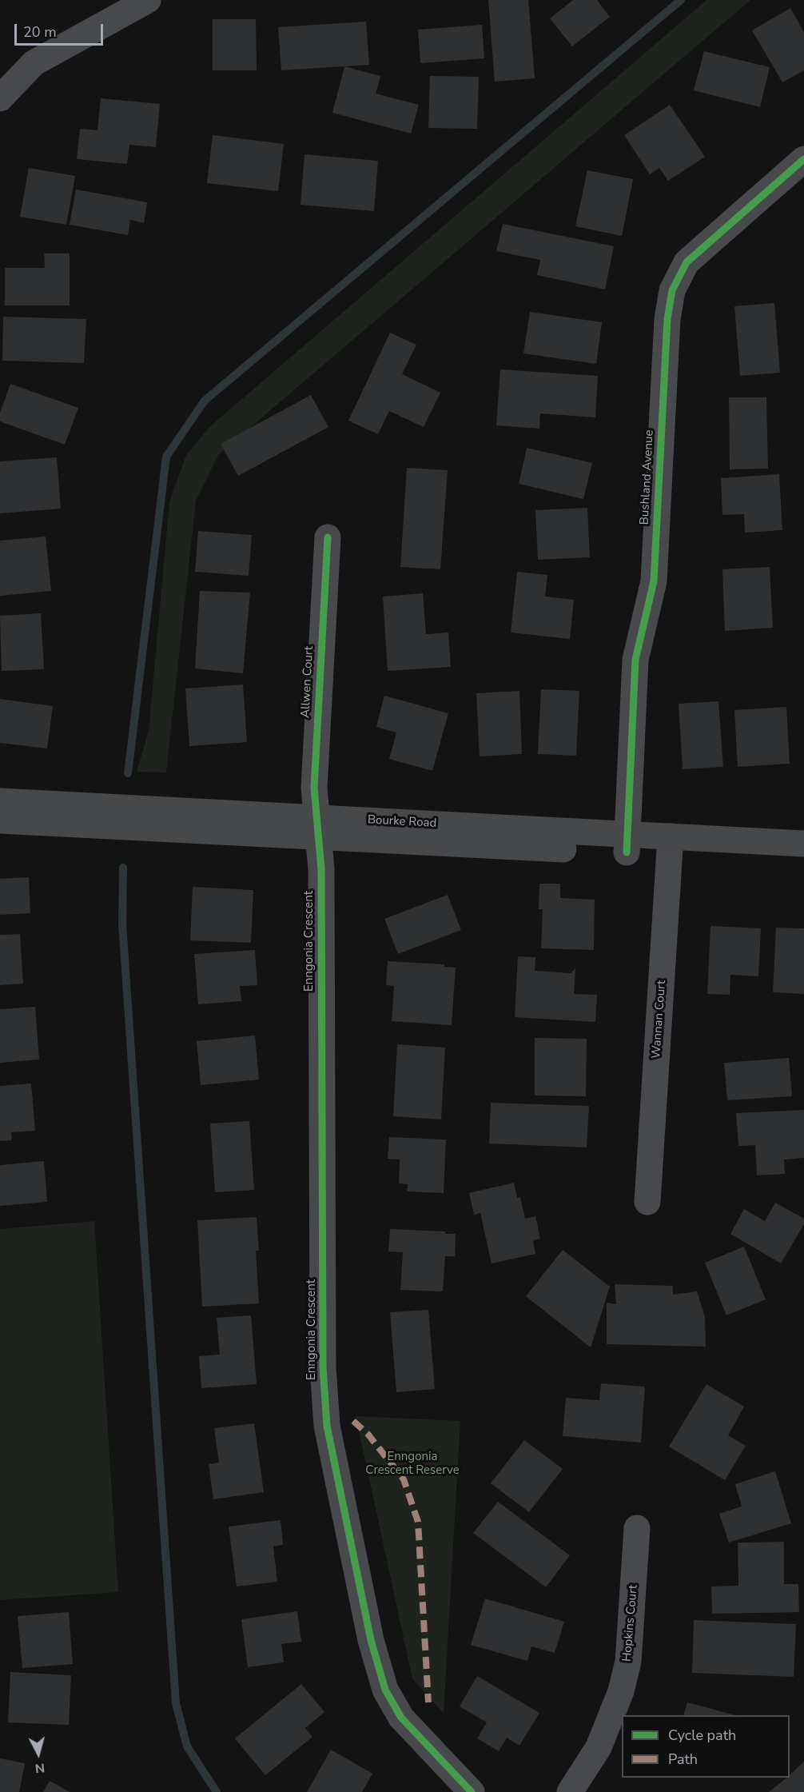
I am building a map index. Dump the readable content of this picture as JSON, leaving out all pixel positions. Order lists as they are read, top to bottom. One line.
{"streets":{"main road":["Bourke Road"],"street":["Bushland Avenue","Allwen Court","Enngonia Crescent","Wannan Court","Hopkins Court"]},"crossings":[["Bushland Avenue","Bourke Road"],["Allwen Court","Bourke Road"],["Allwen Court","Enngonia Crescent"],["Bourke Road","Enngonia Crescent"],["Bourke Road","Wannan Court"]],"parks":["Enngonia Crescent Reserve"],"legend":["Cycle path","Path"],"scale_bar":"20 m","north":"bottom"}
